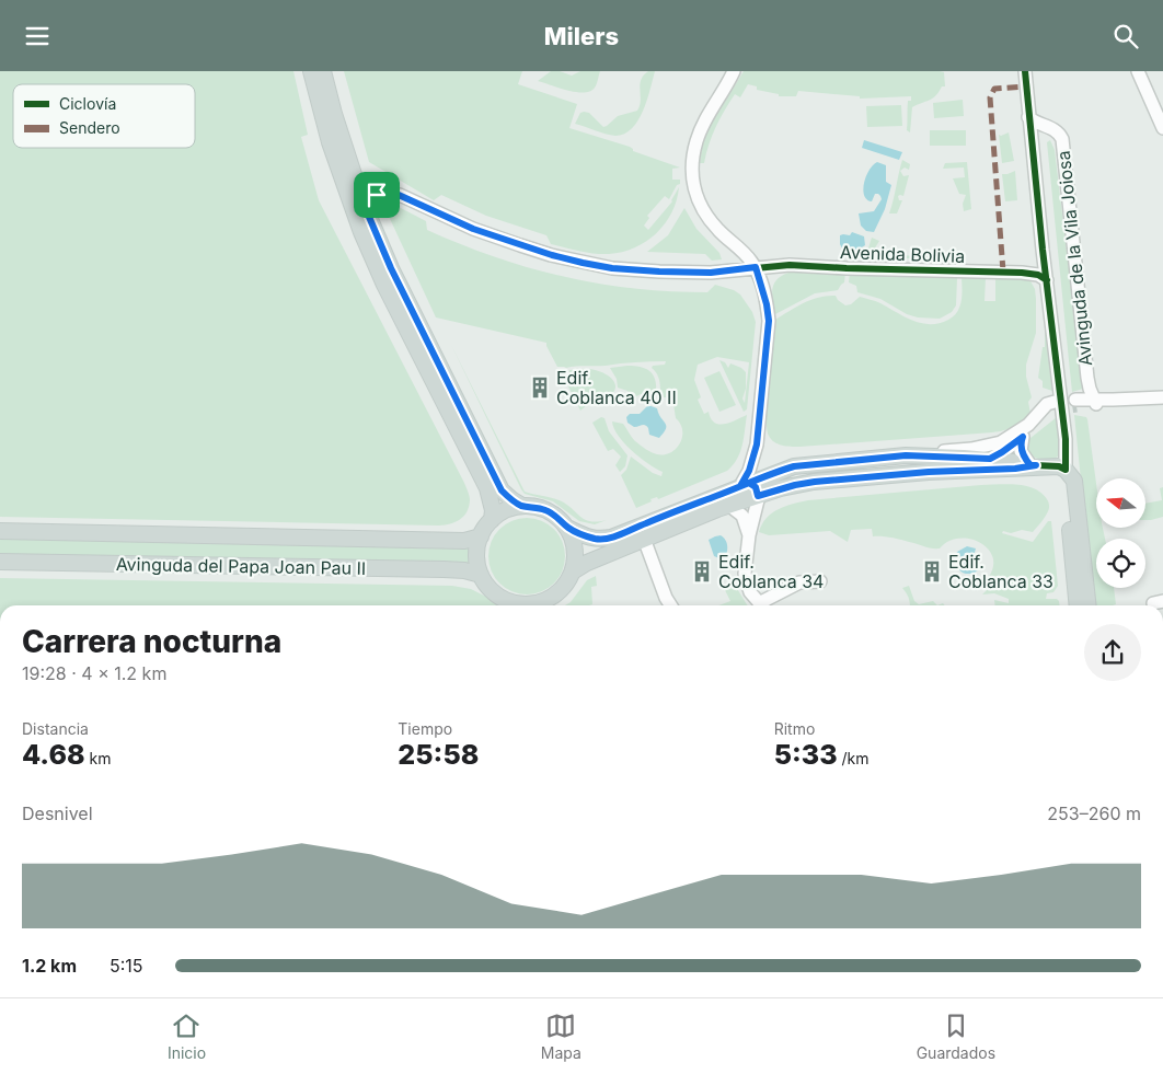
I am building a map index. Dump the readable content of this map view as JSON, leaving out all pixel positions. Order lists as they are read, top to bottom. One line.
{"streets":{"main road":["Avinguda de la Vila Joiosa","Avinguda del Papa Joan Pau II"],"street":["Avenida Bolivia"]},"crossings":[["Avenida Bolivia","Avinguda de la Vila Joiosa"]],"places":{"building":["Edif. Coblanca 40 II","Edif. Coblanca 34","Edif. Coblanca 33"]},"legend":["Ciclovía","Sendero"],"north":"left","page":{"header":"Milers","heading":["Carrera nocturna","19:28 · 4 × 1.2 km"],"stats":[["Distancia","4.68 km"],["Tiempo","25:58"],["Ritmo","5:33 /km"]],"chart":["Desnivel","253–260 m"],"list":[{"name":"1.2 km","note":"5:15"}],"tabs":["Inicio","Mapa","Guardados"]}}
